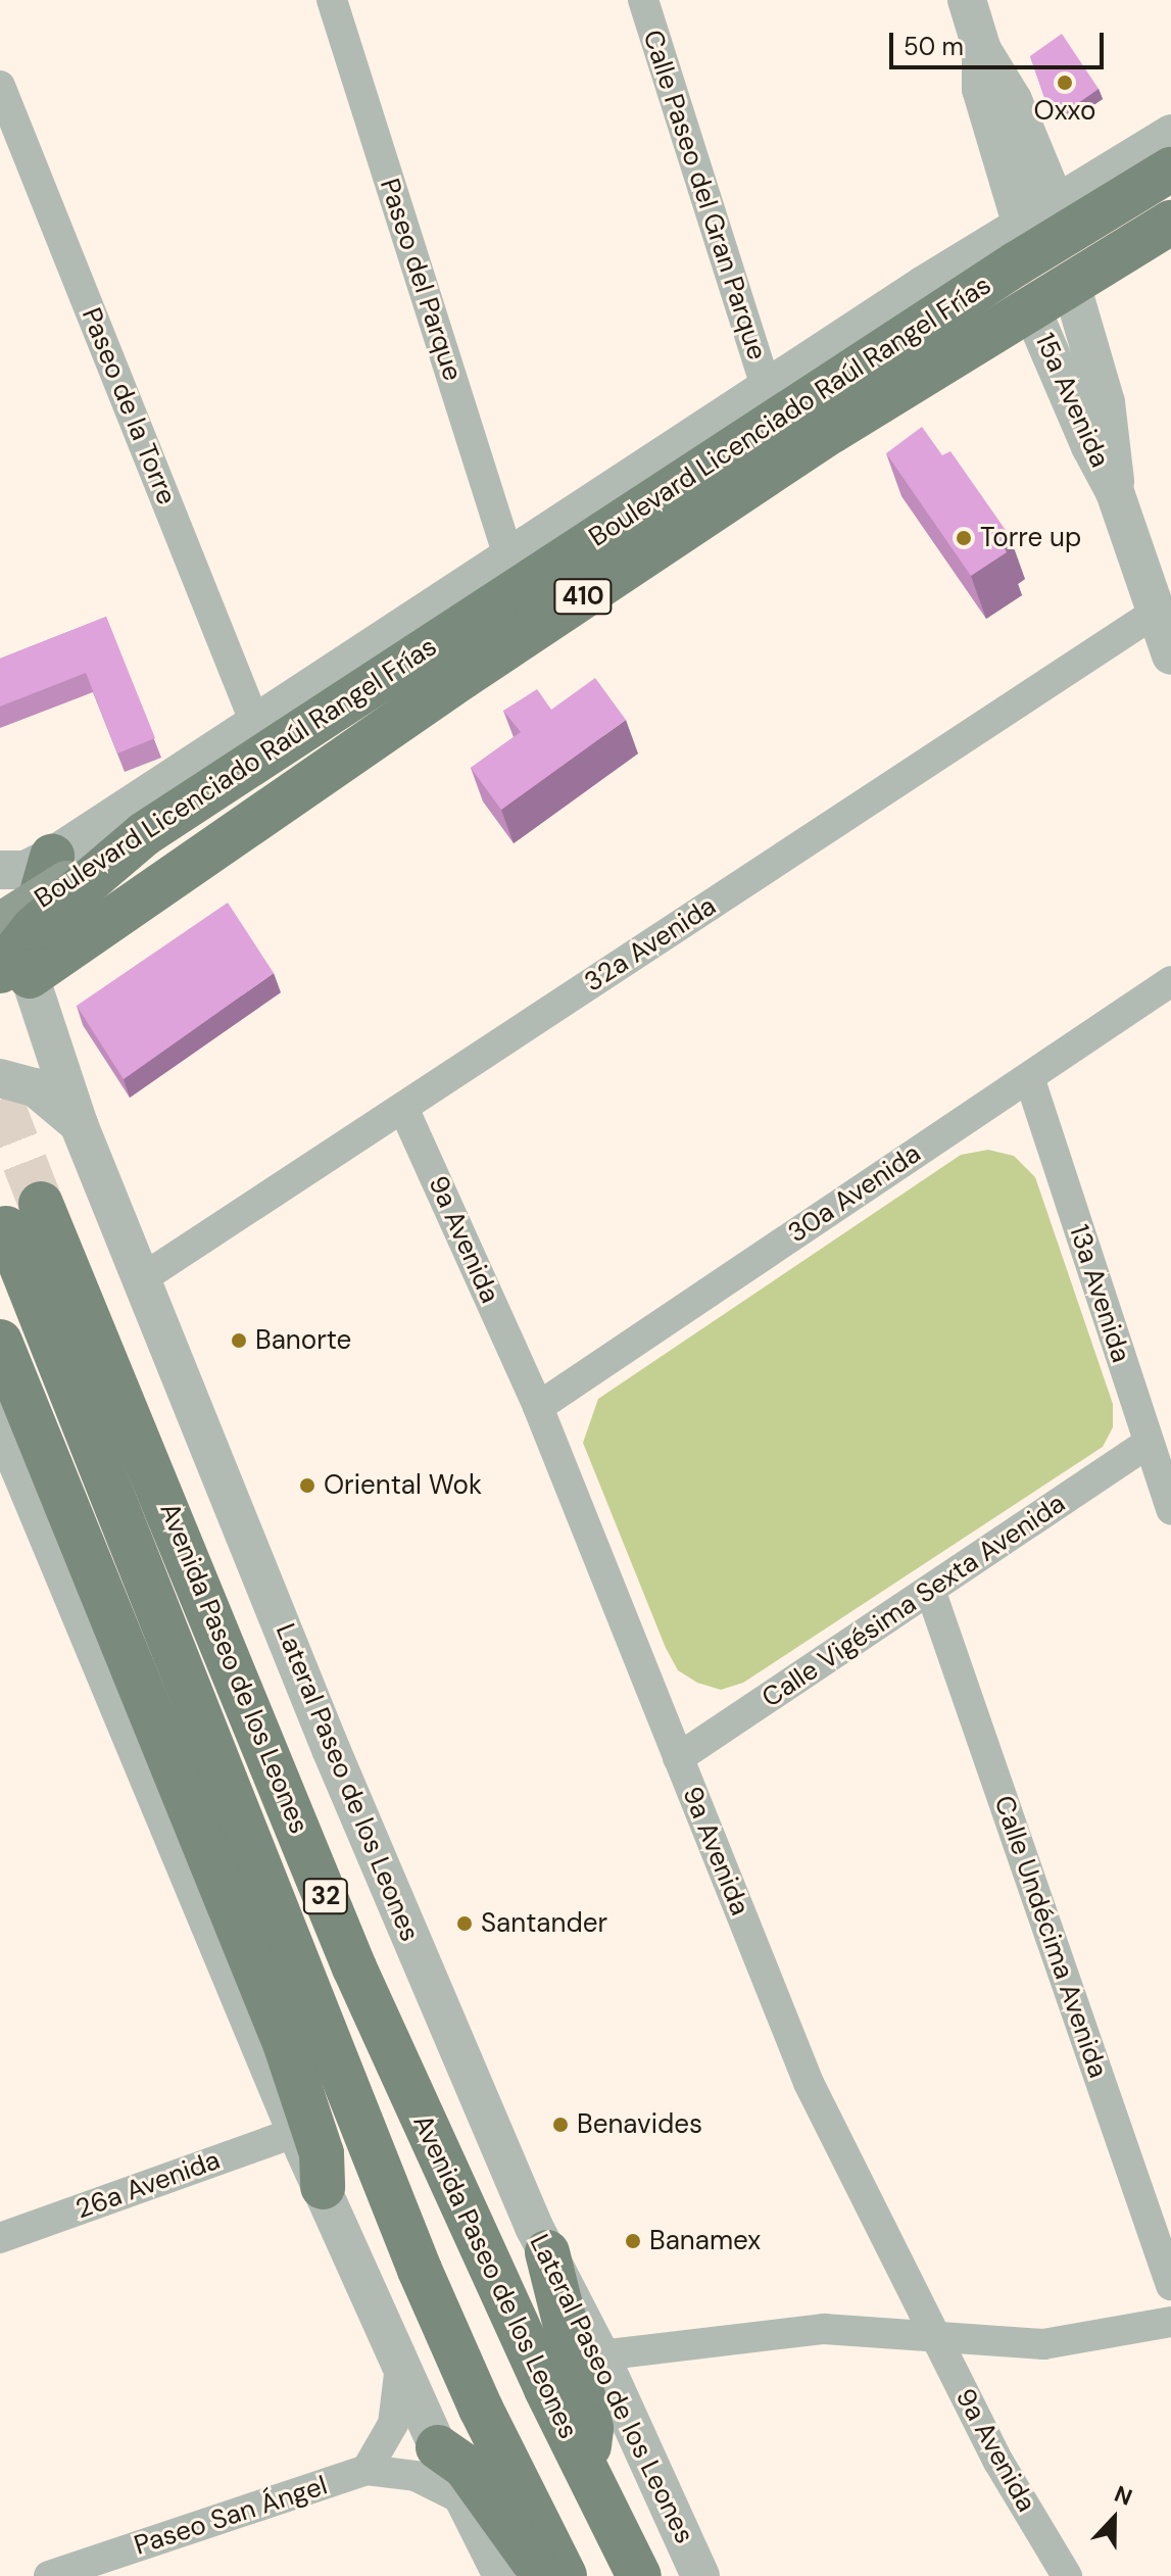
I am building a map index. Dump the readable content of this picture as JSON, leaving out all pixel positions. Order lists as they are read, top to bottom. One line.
{"streets":{"main road":["Boulevard Licenciado Raúl Rangel Frías","410","Avenida Paseo de los Leones","32"],"street":["Calle Paseo del Gran Parque","Paseo del Parque","15a Avenida","Paseo de la Torre","32a Avenida","30a Avenida","9a Avenida","13a Avenida","Calle Vigésima Sexta Avenida","Lateral Paseo de los Leones","Calle Undécima Avenida","26a Avenida","Paseo San Ángel"]},"crossings":[["15a Avenida","Boulevard Licenciado Raúl Rangel Frías"],["15a Avenida","32a Avenida"],["Boulevard Licenciado Raúl Rangel Frías","Lateral Paseo de los Leones"],["32a Avenida","9a Avenida"],["32a Avenida","Lateral Paseo de los Leones"],["30a Avenida","9a Avenida"],["30a Avenida","13a Avenida"],["9a Avenida","Calle Vigésima Sexta Avenida"],["13a Avenida","Calle Vigésima Sexta Avenida"],["Calle Vigésima Sexta Avenida","Calle Undécima Avenida"]],"places":["Oxxo","Torre up","Banorte","Oriental Wok","Santander","Benavides","Banamex"],"scale_bar":"50 m","north":"top"}
